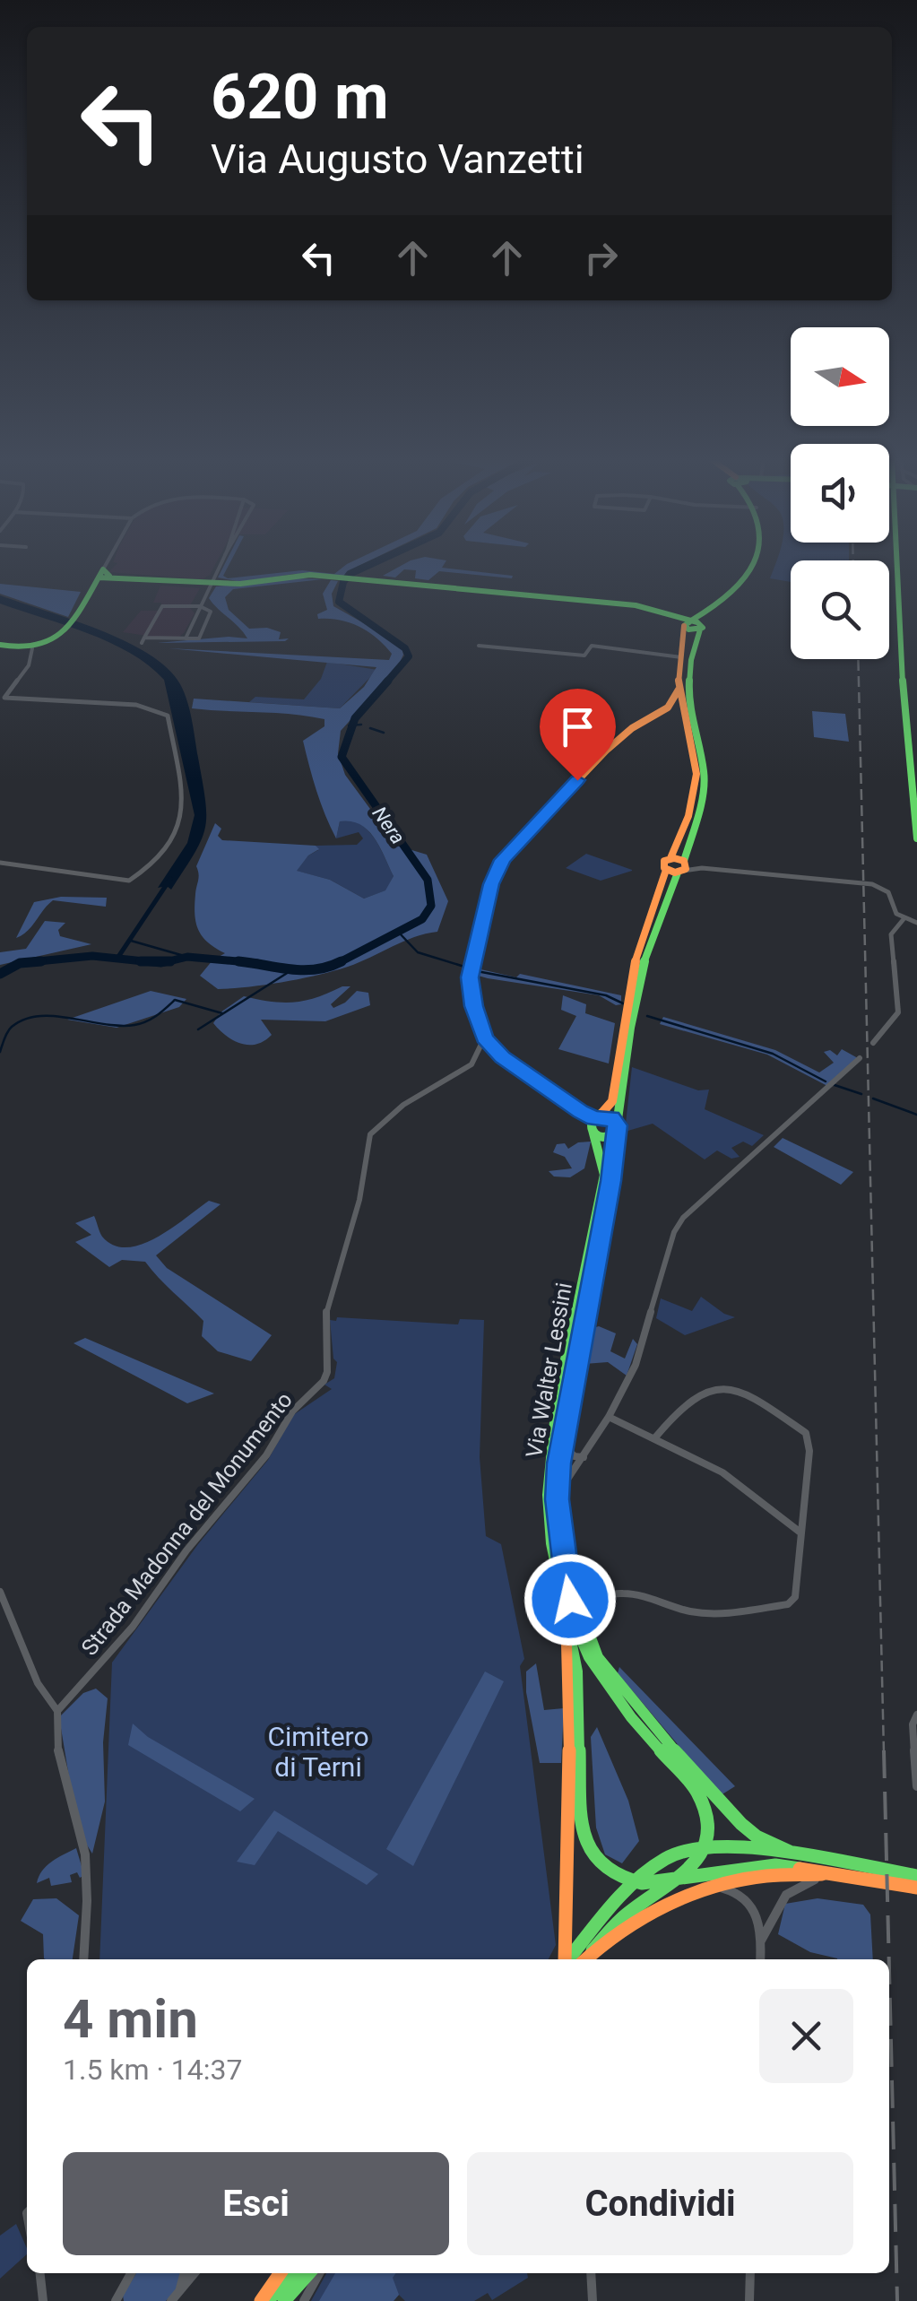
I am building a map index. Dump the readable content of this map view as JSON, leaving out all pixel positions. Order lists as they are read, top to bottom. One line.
{"streets":{"main road":["Via Walter Lessini"],"street":["Strada Madonna del Monumento"]},"water":["Nera"],"parks":["Cimitero di Terni"],"north":"right","page":{"turn":["620 m","Via Augusto Vanzetti"],"heading":["4 min","1.5 km · 14:37"],"buttons":["Esci","Condividi"]}}
